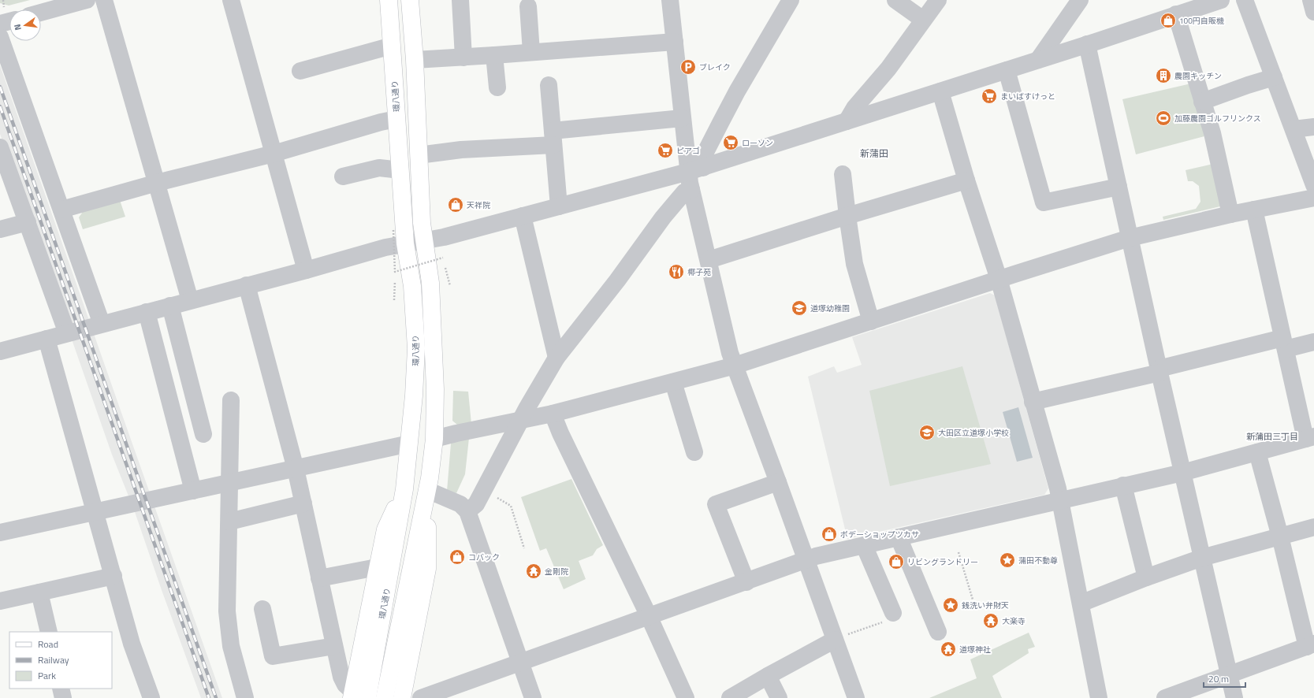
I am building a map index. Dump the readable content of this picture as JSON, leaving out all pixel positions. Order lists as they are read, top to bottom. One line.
{"streets":{"main road":["環八通り"]},"districts":["新蒲田","新蒲田三丁目"],"places":{"shop":["100円自販機","天祥院","ボデーショップツカサ","コバック","リビングランドリー"],"parking":["ブレイク"],"building":["農園キッチン"],"supermarket":["まいばすけっと","ローソン","ピアゴ"],"sports":["加藤農園ゴルフリンクス"],"restaurant":["椰子苑"],"school or university":["道塚幼稚園","大田区立道塚小学校"],"place":["蒲田不動尊","銭洗い弁財天"],"temple":["金剛院","大楽寺","道塚神社"]},"legend":["Road","Railway","Park"],"scale_bar":"20 m","north":"left"}
